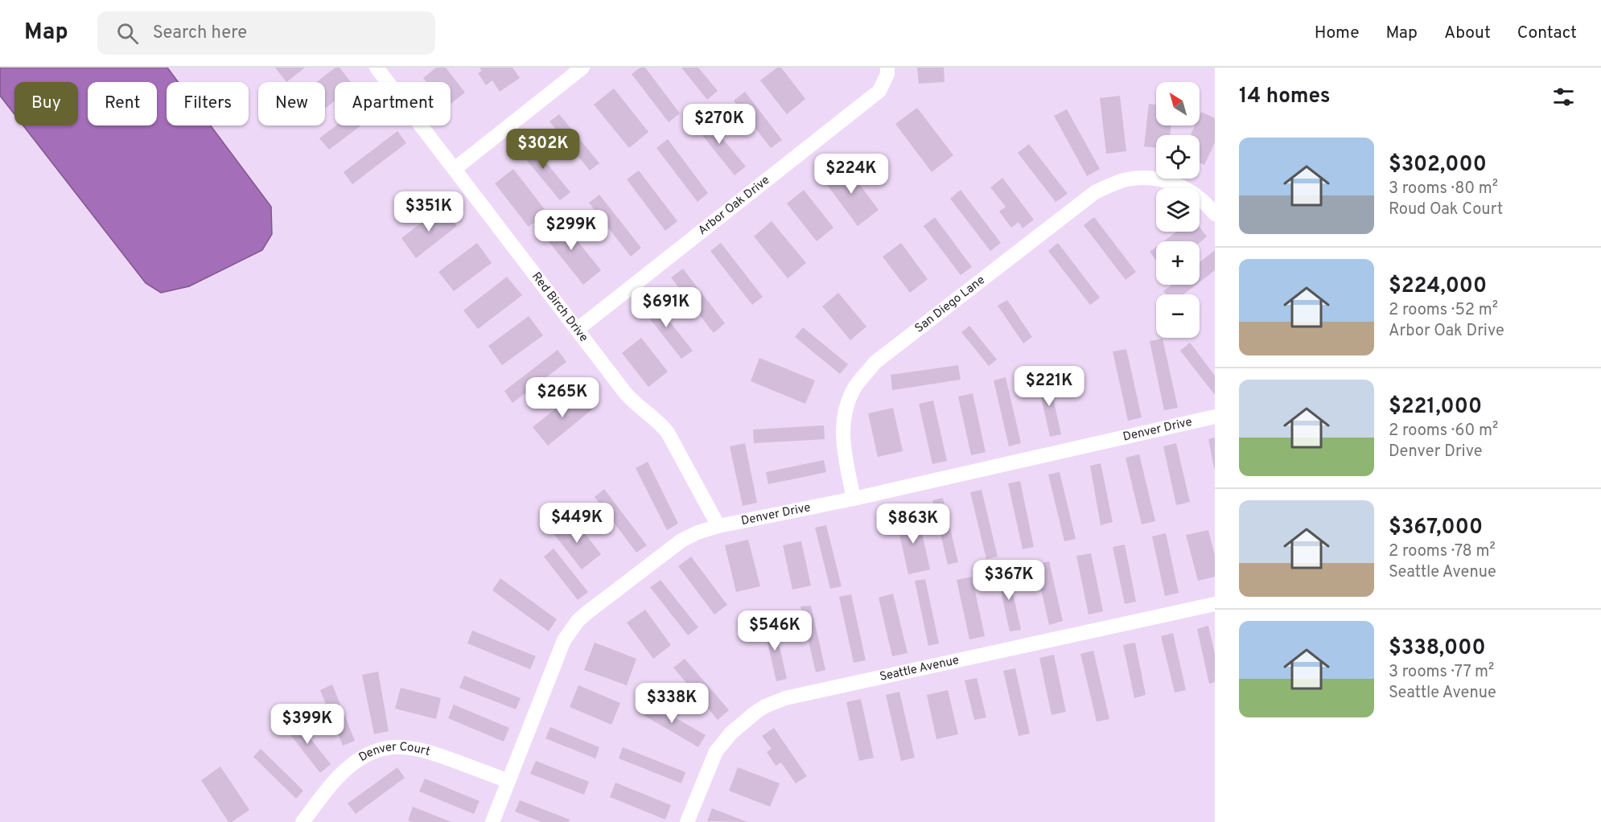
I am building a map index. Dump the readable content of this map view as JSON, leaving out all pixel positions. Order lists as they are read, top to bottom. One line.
{"streets":{"street":["Arbor Oak Drive","San Diego Lane","Red Birch Drive","Denver Drive","Seattle Avenue","Denver Court"]},"crossings":[["Arbor Oak Drive","Red Birch Drive"],["San Diego Lane","Denver Drive"],["Red Birch Drive","Denver Drive"],["Denver Drive","Denver Court"]],"north":"top left","page":{"header":"Map","search":"Search here","nav":["Home","Map","About","Contact"],"heading":"14 homes","map_buttons":["+","−"],"chip":["Buy","Rent","Filters","New","Apartment"],"price":["$270K","$302K","$224K","$351K","$299K","$691K","$221K","$265K","$449K","$863K","$367K","$546K","$338K","$399K"],"list":[{"name":"$302,000","note":"3 rooms · 80 m² · Roud Oak Court"},{"name":"$224,000","note":"2 rooms · 52 m² · Arbor Oak Drive"},{"name":"$221,000","note":"2 rooms · 60 m² · Denver Drive"},{"name":"$367,000","note":"2 rooms · 78 m² · Seattle Avenue"},{"name":"$338,000","note":"3 rooms · 77 m² · Seattle Avenue"}]}}
